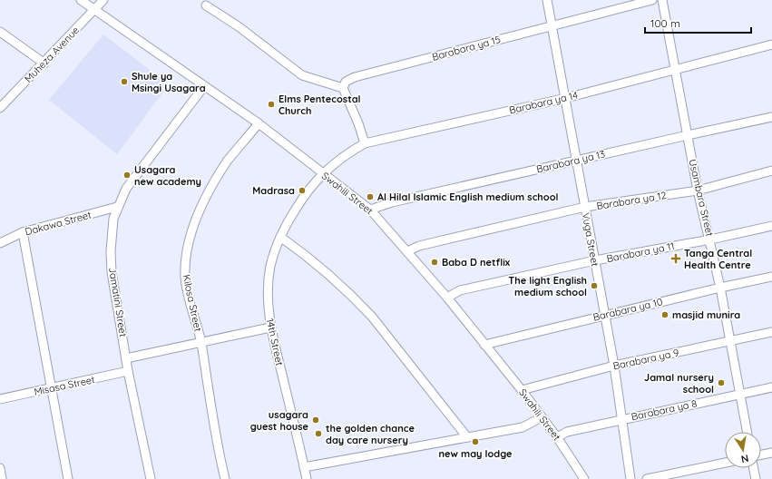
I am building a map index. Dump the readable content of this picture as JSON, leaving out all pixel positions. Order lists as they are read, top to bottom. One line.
{"streets":{"street":["Barabara ya 15","Muheza Avenue","Barabara ya 14","Barabara ya 13","Swahili Street","Usambara Street","Barabara ya 12","Dakawa Street","Vuga Street","Barabara ya 11","Jamatini Street","Kilosa Street","Barabara ya 10","14th Street","Barabara ya 9","Misasa Street","Barabara ya 8"]},"crossings":[["Barabara ya 15","Vuga Street"],["Muheza Avenue","Swahili Street"],["Barabara ya 14","Swahili Street"],["Barabara ya 14","Usambara Street"],["Barabara ya 14","Vuga Street"],["Barabara ya 14","14th Street"],["Barabara ya 13","Swahili Street"],["Barabara ya 13","Usambara Street"],["Barabara ya 13","Vuga Street"],["Swahili Street","Barabara ya 12"],["Swahili Street","Barabara ya 11"],["Swahili Street","Jamatini Street"],["Swahili Street","Kilosa Street"],["Swahili Street","Barabara ya 10"],["Swahili Street","14th Street"],["Swahili Street","Barabara ya 9"],["Swahili Street","Barabara ya 8"],["Usambara Street","Barabara ya 12"],["Usambara Street","Barabara ya 11"],["Usambara Street","Barabara ya 10"],["Usambara Street","Barabara ya 9"],["Usambara Street","Barabara ya 8"],["Barabara ya 12","Vuga Street"],["Dakawa Street","Jamatini Street"],["Vuga Street","Barabara ya 11"],["Vuga Street","Barabara ya 10"],["Vuga Street","Barabara ya 9"],["Vuga Street","Barabara ya 8"],["Jamatini Street","Misasa Street"]],"places":{"other":["Shule ya Msingi Usagara","Elms Pentecostal Church","Usagara new academy","Madrasa","Al Hilal Islamic English medium school","Baba D netflix","The light English medium school","masjid munira","Jamal nursery school","usagara guest house","the golden chance day care nursery","new may lodge"],"health":["Tanga Central Health Centre"]},"scale_bar":"100 m","north":"bottom"}
